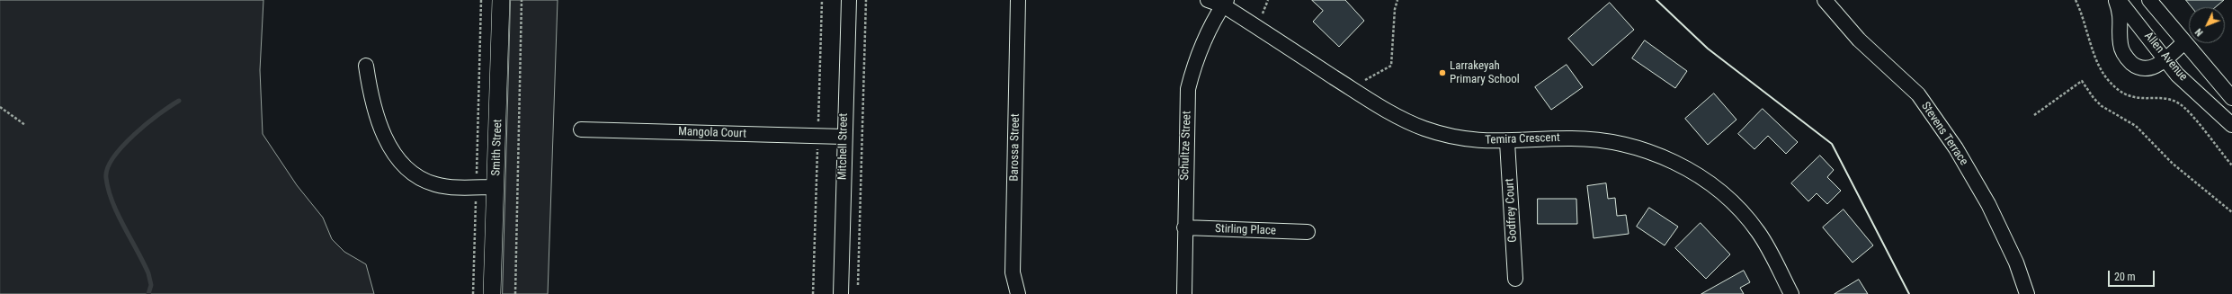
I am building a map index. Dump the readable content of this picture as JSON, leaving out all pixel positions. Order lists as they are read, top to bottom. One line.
{"streets":{"street":["Allen Avenue","Mangola Court","Stevens Terrace","Temira Crescent","Schultze Street","Mitchell Street","Smith Street","Barossa Street","Godfrey Court","Stirling Place"]},"crossings":[["Mangola Court","Mitchell Street"],["Temira Crescent","Schultze Street"],["Temira Crescent","Godfrey Court"],["Schultze Street","Stirling Place"]],"places":["Larrakeyah Primary School"],"scale_bar":"20 m","north":"bottom left"}
